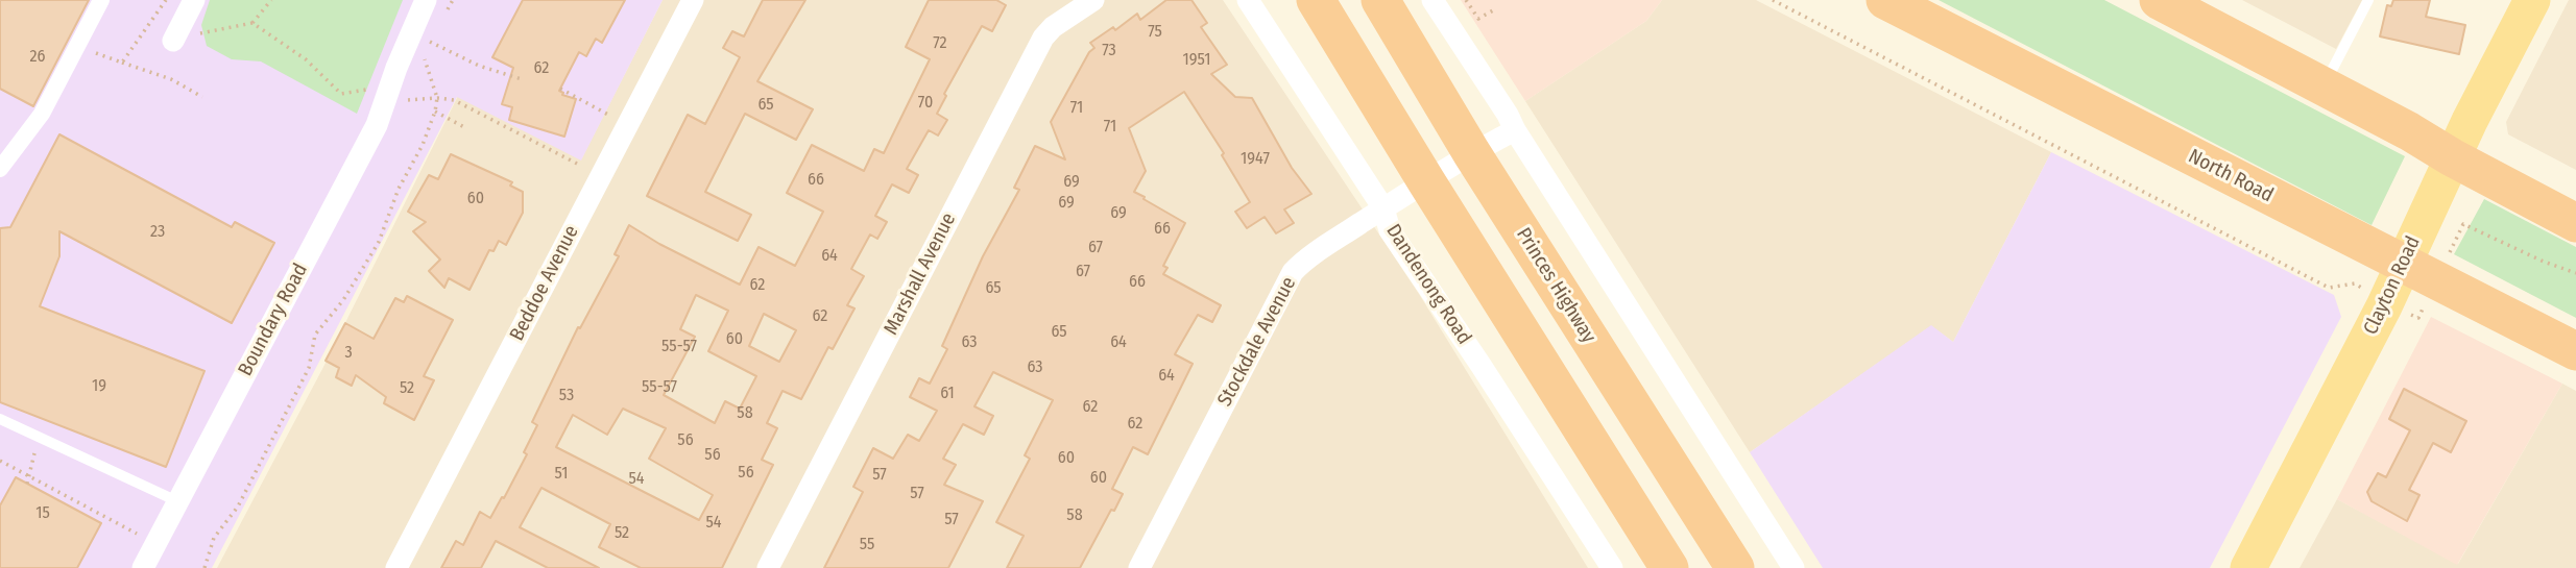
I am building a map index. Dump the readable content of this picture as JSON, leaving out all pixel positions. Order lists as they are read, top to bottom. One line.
{"streets":{"highway":["North Road","Princes Highway"],"main road":["Clayton Road"],"street":["Marshall Avenue","Beddoe Avenue","Dandenong Road","Boundary Road","Stockdale Avenue"]},"crossings":[["North Road","Clayton Road"],["Dandenong Road","Stockdale Avenue"],["Princes Highway","Stockdale Avenue"]],"house_numbers":["75","72","73","26","1951","62","70","65","71","71","1947","66","69","60","69","69","66","23","67","64","67","66","62","65","62","65","60","63","64","55-57","3","63","64","19","55-57","52","61","53","62","58","62","56","56","60","56","51","57","60","54","57","15","58","57","54","52","55"]}
